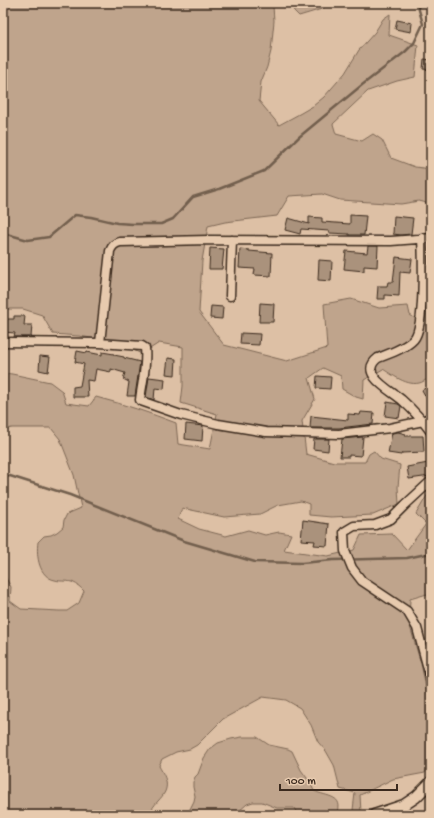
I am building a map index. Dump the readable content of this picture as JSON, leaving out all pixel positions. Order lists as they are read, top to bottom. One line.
{"scale_bar":"100 m"}
